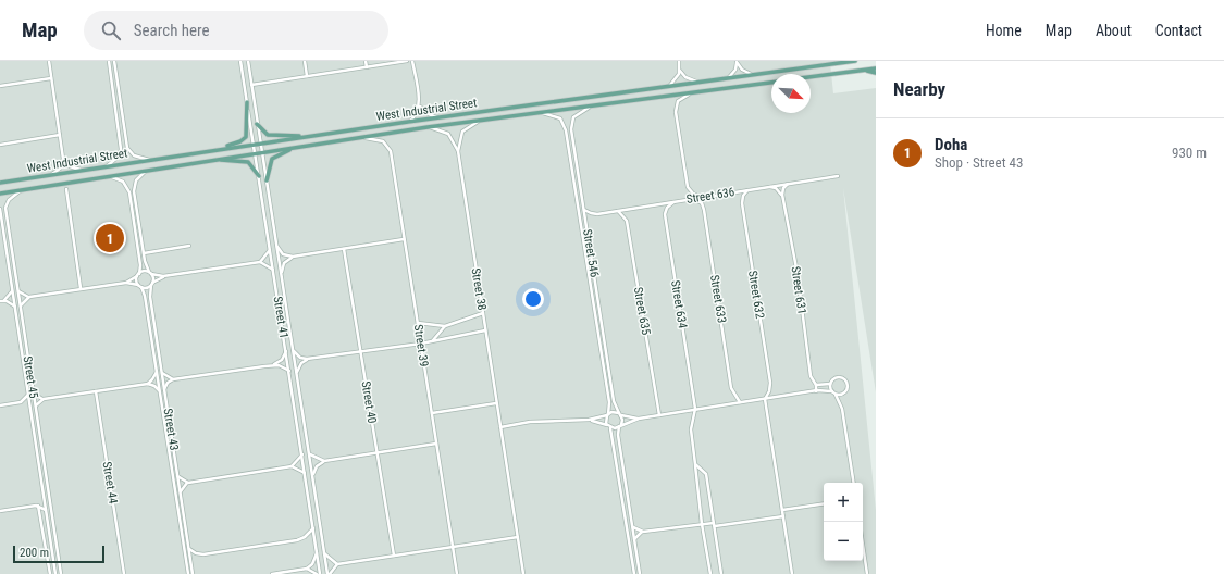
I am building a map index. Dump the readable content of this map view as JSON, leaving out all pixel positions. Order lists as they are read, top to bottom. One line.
{"streets":{"main road":["West Industrial Street"],"street":["Street 636","Street 546","Street 38","Street 631","Street 632","Street 633","Street 634","Street 635","Street 41","Street 39","Street 45","Street 40","Street 43","Street 44"]},"crossings":[["West Industrial Street","Street 546"],["West Industrial Street","Street 38"],["West Industrial Street","Street 41"],["West Industrial Street","Street 39"],["West Industrial Street","Street 45"],["Street 636","Street 546"],["Street 636","Street 632"],["Street 636","Street 633"],["Street 636","Street 634"],["Street 636","Street 635"],["Street 41","Street 43"]],"scale_bar":"200 m","north":"bottom right","page":{"header":"Map","search":"Search here","nav":["Home","Map","About","Contact"],"heading":"Nearby","list":[{"mark":"1","name":"Doha","note":"Shop · Street 43","value":"930 m"}],"pins":"1","map_buttons":["+","−"],"scale":"200 m"}}
